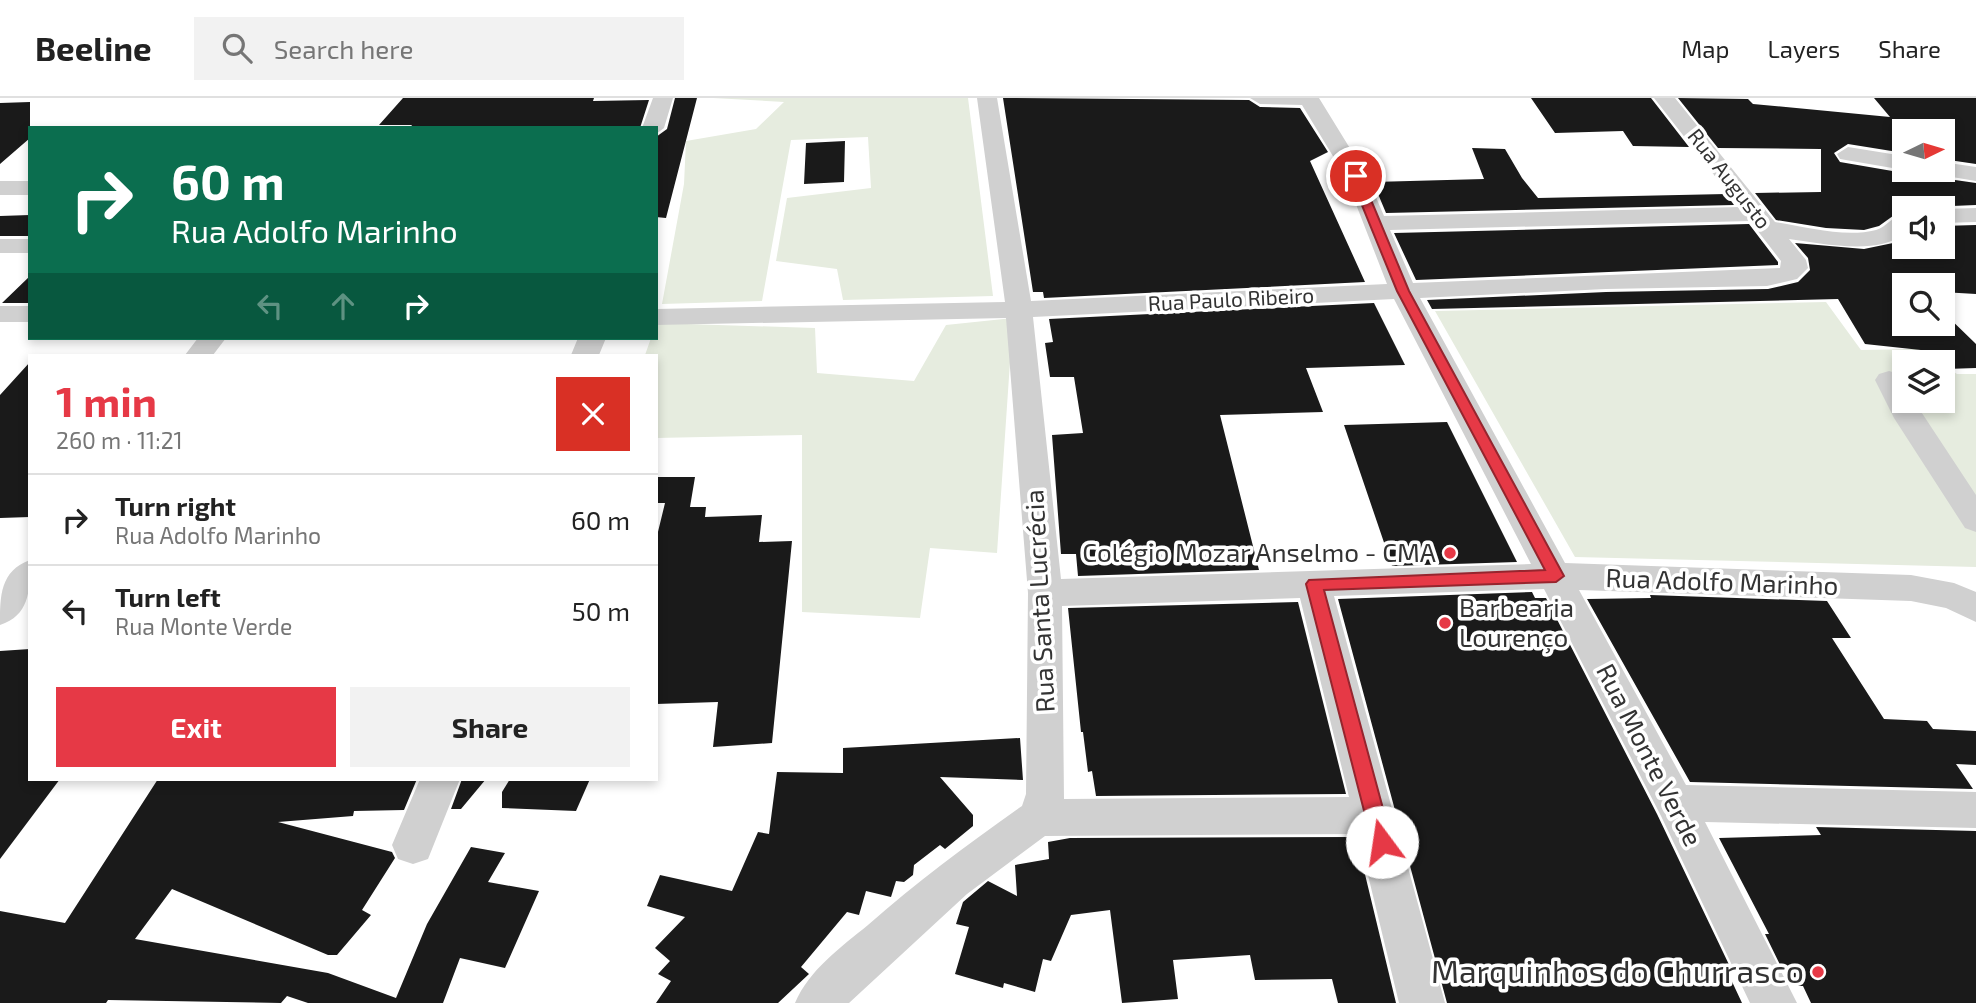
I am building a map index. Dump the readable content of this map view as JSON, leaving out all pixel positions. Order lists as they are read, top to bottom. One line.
{"streets":{"street":["Rua Augusto","Rua Paulo Ribeiro","Rua Adolfo Marinho","Rua Santa Lucrécia","Rua Monte Verde"]},"crossings":[["Rua Augusto","Rua Paulo Ribeiro"],["Rua Paulo Ribeiro","Rua Santa Lucrécia"],["Rua Paulo Ribeiro","Rua Monte Verde"],["Rua Adolfo Marinho","Rua Santa Lucrécia"],["Rua Adolfo Marinho","Rua Monte Verde"]],"places":["Colégio Mozar Anselmo - CMA","Barbearia Lourenço","Marquinhos do Churrasco"],"north":"right","page":{"header":"Beeline","search":"Search here","nav":["Map","Layers","Share"],"turn":["60 m","Rua Adolfo Marinho"],"heading":["1 min","260 m · 11:21"],"list":[{"name":"Turn right","note":"Rua Adolfo Marinho","value":"60 m"},{"name":"Turn left","note":"Rua Monte Verde","value":"50 m"}],"buttons":["Exit","Share"]}}
